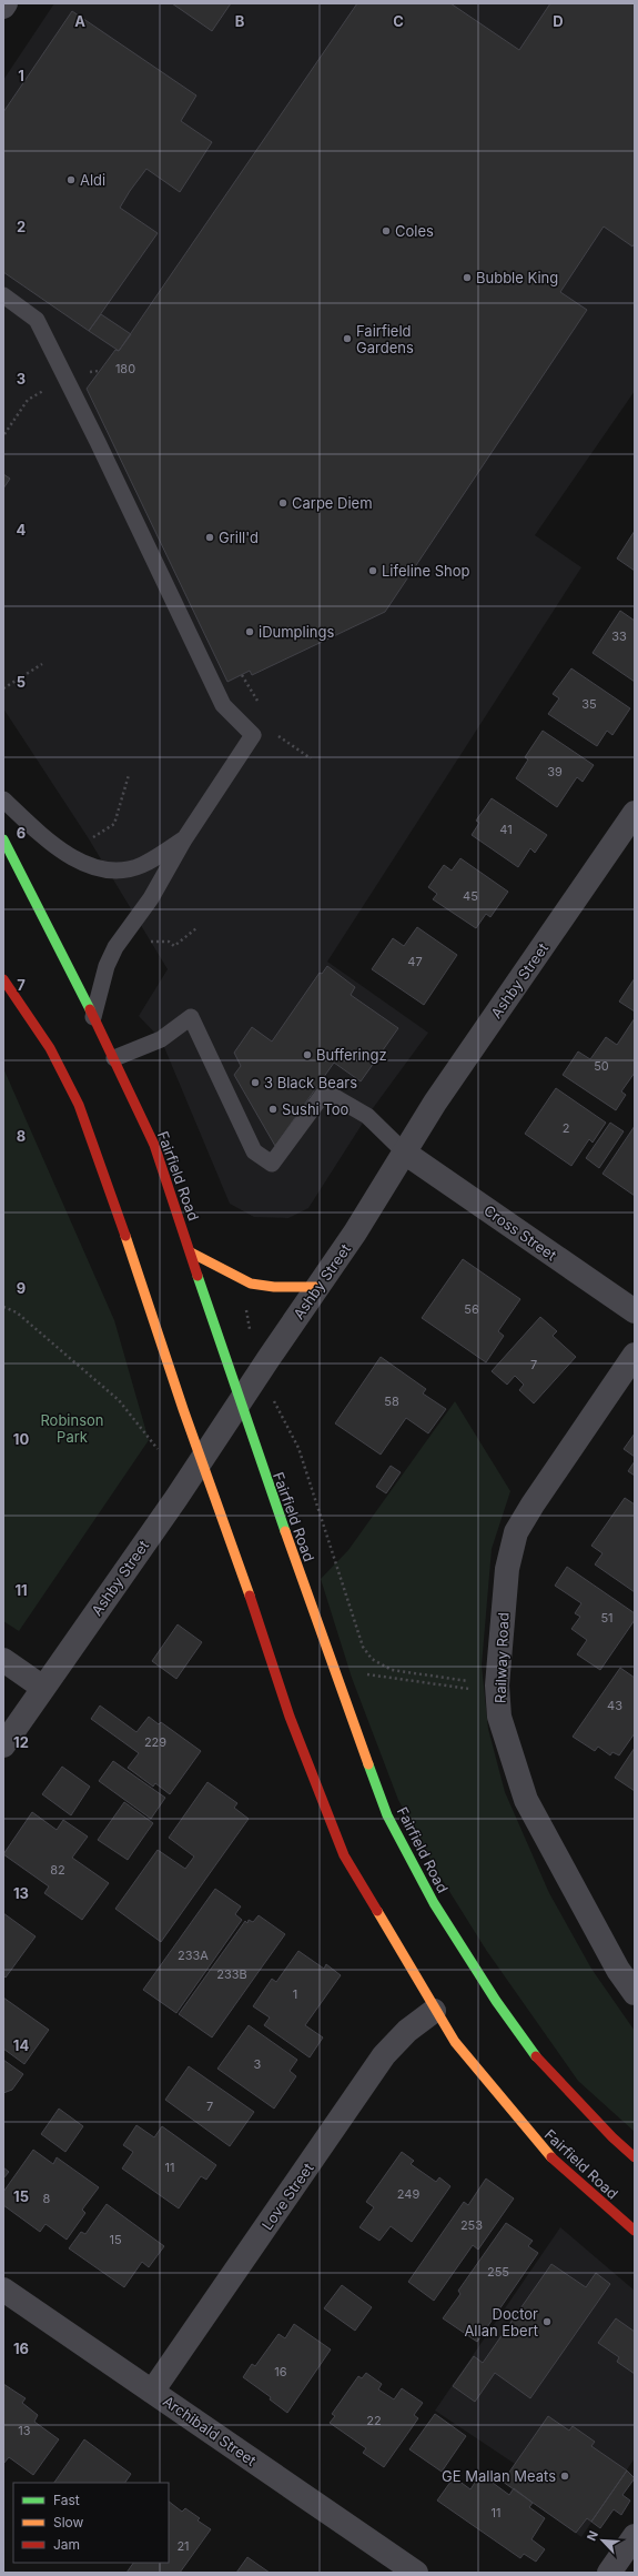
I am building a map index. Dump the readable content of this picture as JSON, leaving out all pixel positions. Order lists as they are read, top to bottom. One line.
{"streets":{"main road":["Fairfield Road"],"street":["Ashby Street","Cross Street","Railway Road","Love Street","Archibald Street"]},"crossings":[["Ashby Street","Fairfield Road"],["Ashby Street","Cross Street"],["Fairfield Road","Love Street"],["Love Street","Archibald Street"]],"parks":["Robinson Park"],"places":["Aldi","Coles","Bubble King","Fairfield Gardens","Carpe Diem","Grill'd","Lifeline Shop","iDumplings","Bufferingz","3 Black Bears","Sushi Too","Doctor Allan Ebert","GE Mallan Meats"],"house_numbers":["180","33","35","39","41","45","47","50","2","56","7","58","51","43","229","82","233A","233B","1","3","7","11","249","8","253","15","255","16","22","13","11","21"],"legend":["Fast","Slow","Jam"],"north":"top left","grid":{"columns":["A","B","C","D"],"rows":["1","2","3","4","5","6","7","8","9","10","11","12","13","14","15","16"]}}
